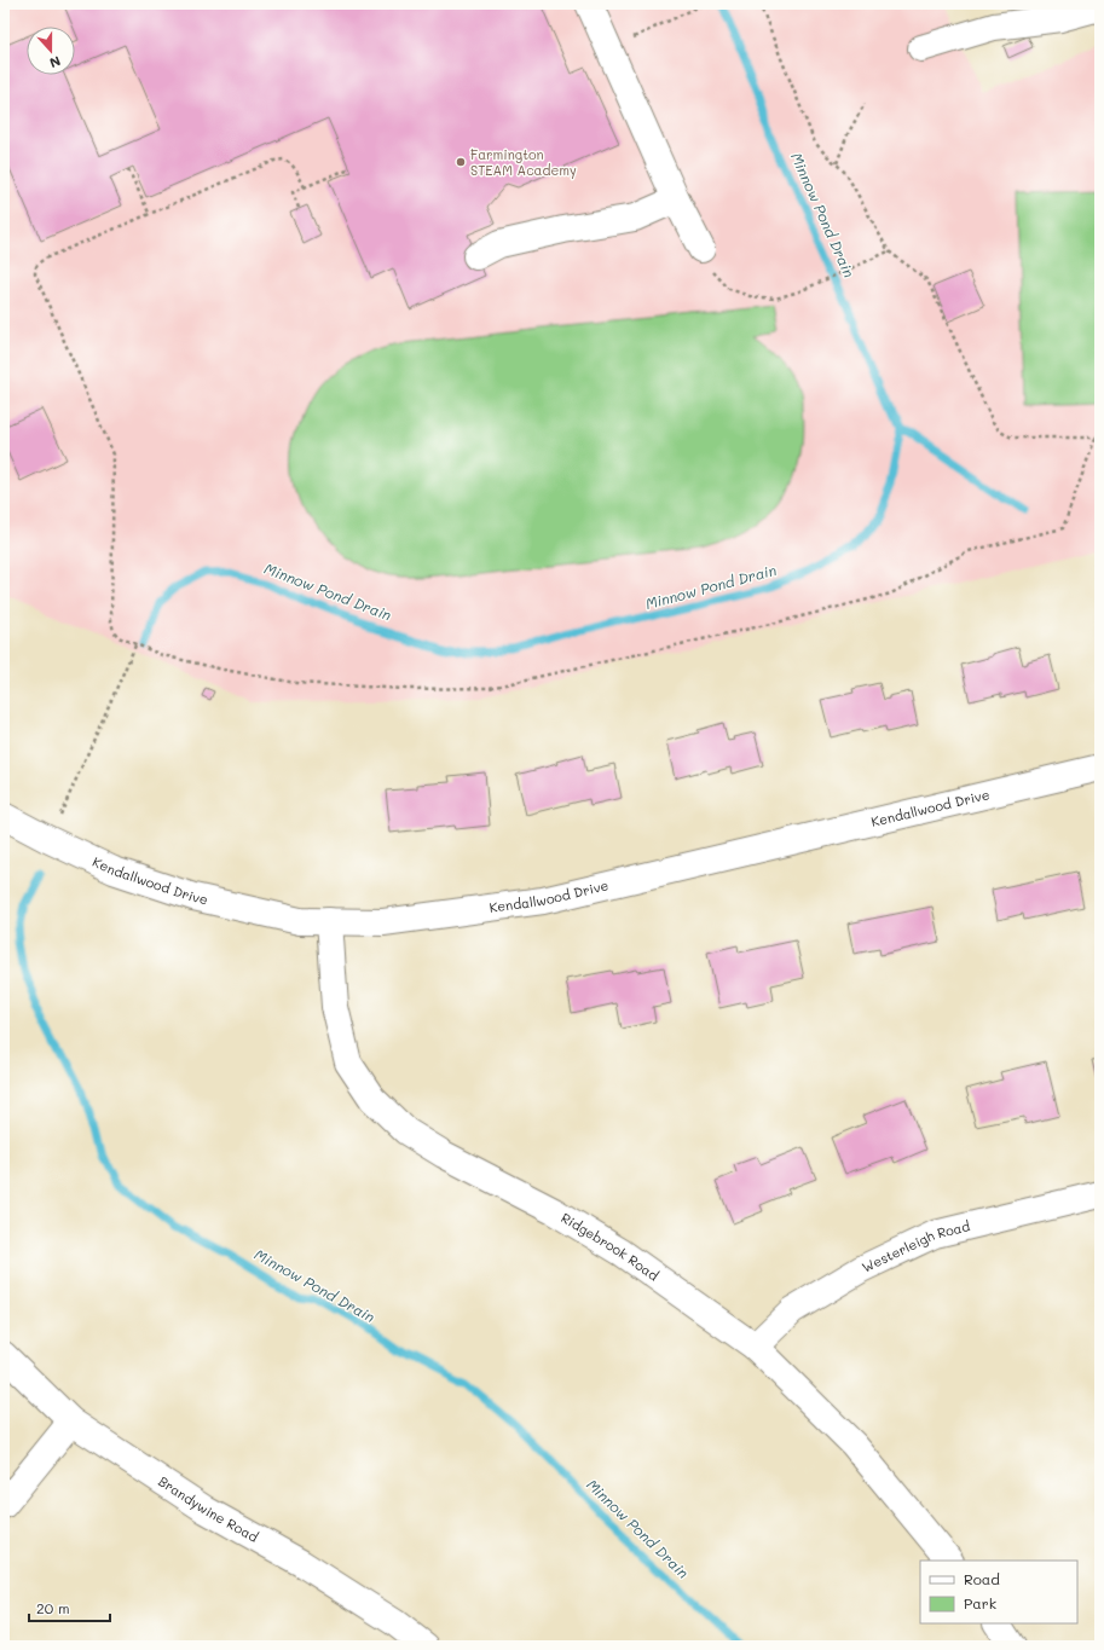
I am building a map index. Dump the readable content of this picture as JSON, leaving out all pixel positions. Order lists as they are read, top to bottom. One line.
{"streets":{"street":["Kendallwood Drive","Ridgebrook Road","Westerleigh Road","Brandywine Road"]},"crossings":[["Kendallwood Drive","Ridgebrook Road"],["Ridgebrook Road","Westerleigh Road"]],"water":["Minnow Pond Drain"],"places":["Farmington STEAM Academy"],"legend":["Road","Park"],"scale_bar":"20 m","north":"bottom"}
